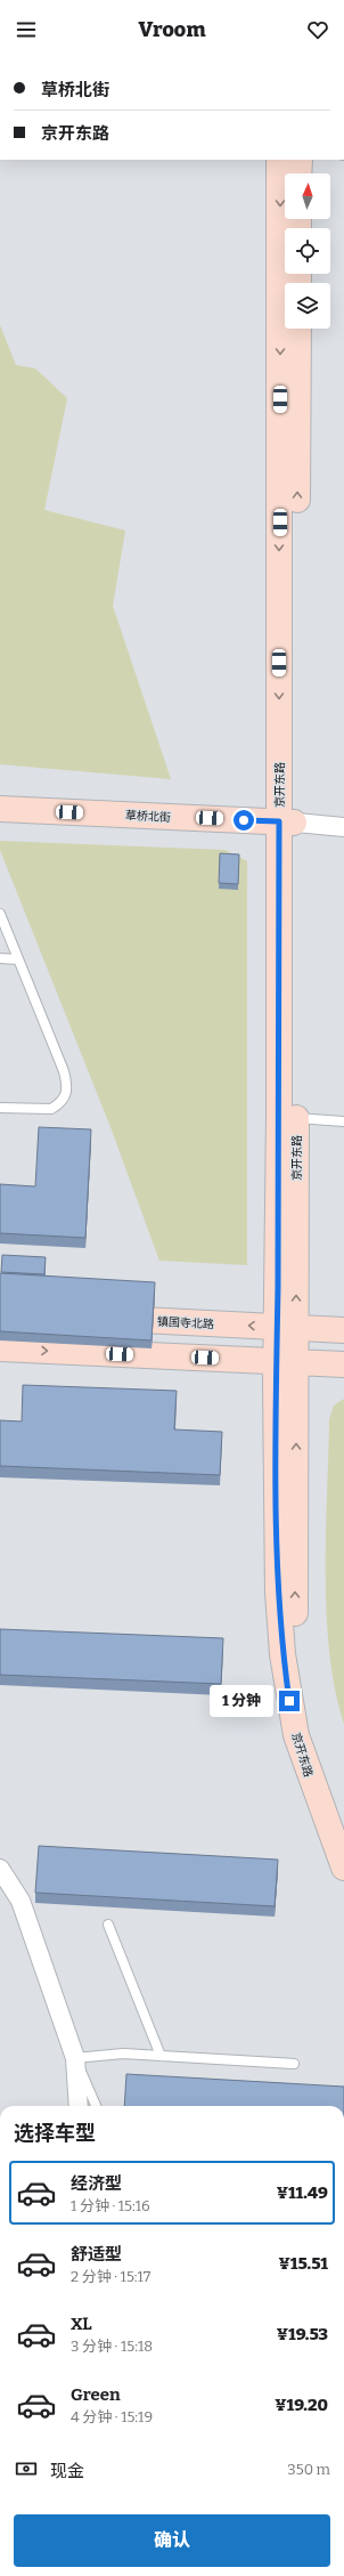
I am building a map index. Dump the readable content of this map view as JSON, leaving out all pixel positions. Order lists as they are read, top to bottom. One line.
{"streets":{"street":["京开东路","草桥北街","镇国寺北路"]},"crossings":[["京开东路","草桥北街"],["京开东路","镇国寺北路"]],"north":"top","page":{"header":"Vroom","banner":["草桥北街","京开东路"],"bubble":"1 分钟","heading":"选择车型","list":[{"name":"经济型","note":"1 分钟 · 15:16","value":"¥11.49"},{"name":"舒适型","note":"2 分钟 · 15:17","value":"¥15.51"},{"name":"XL","note":"3 分钟 · 15:18","value":"¥19.53"},{"name":"Green","note":"4 分钟 · 15:19","value":"¥19.20"}],"pay":["现金","350 m"],"buttons":"确认"}}
